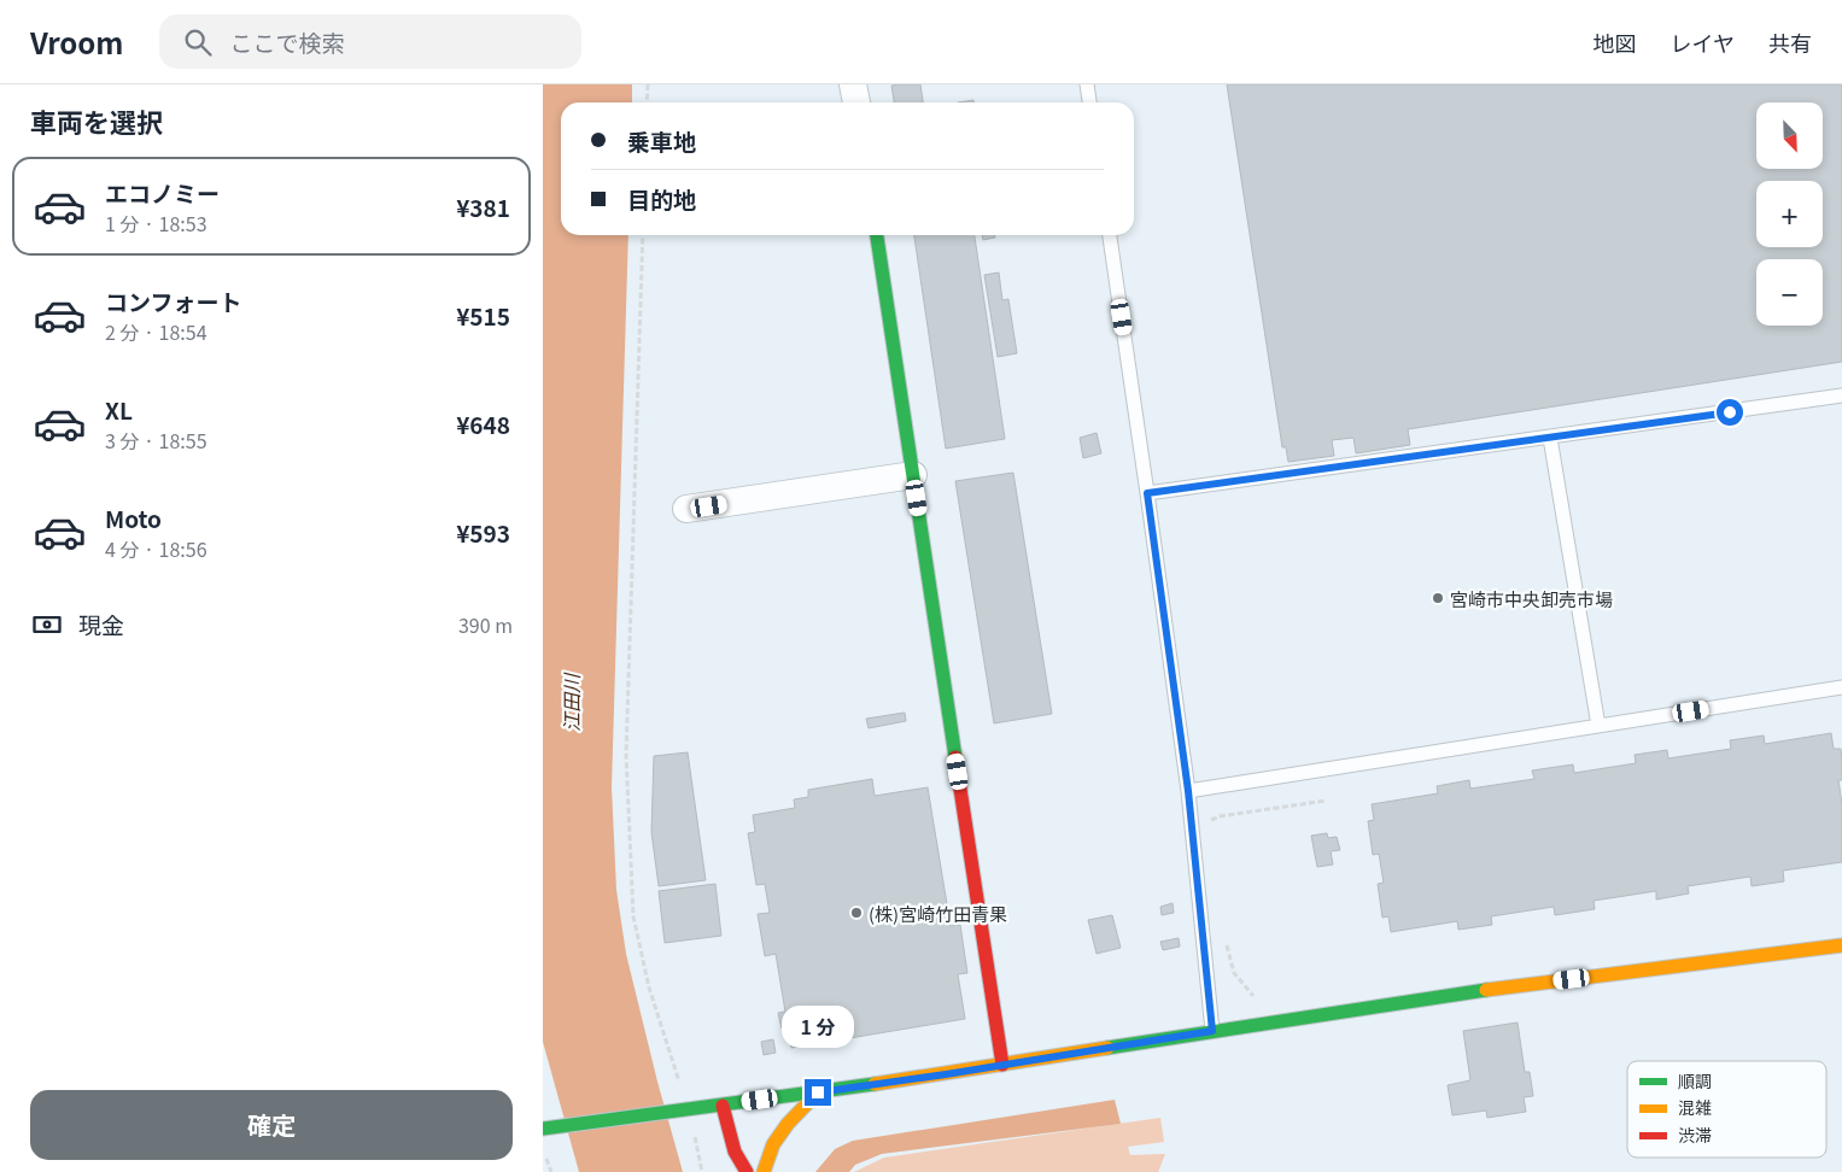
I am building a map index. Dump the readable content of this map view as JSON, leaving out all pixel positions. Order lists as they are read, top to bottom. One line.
{"water":["江田川"],"places":["宮崎市中央卸売市場","(株)宮崎竹田青果"],"legend":["順調","混雑","渋滞"],"north":"bottom right","page":{"header":"Vroom","search":"ここで検索","nav":["地図","レイヤ","共有"],"heading":"車両を選択","map_buttons":["+","−"],"banner":["乗車地","目的地"],"list":[{"name":"エコノミー","note":"1 分 · 18:53","value":"¥381"},{"name":"コンフォート","note":"2 分 · 18:54","value":"¥515"},{"name":"XL","note":"3 分 · 18:55","value":"¥648"},{"name":"Moto","note":"4 分 · 18:56","value":"¥593"}],"pay":["現金","390 m"],"bubble":"1 分","buttons":"確定"}}
